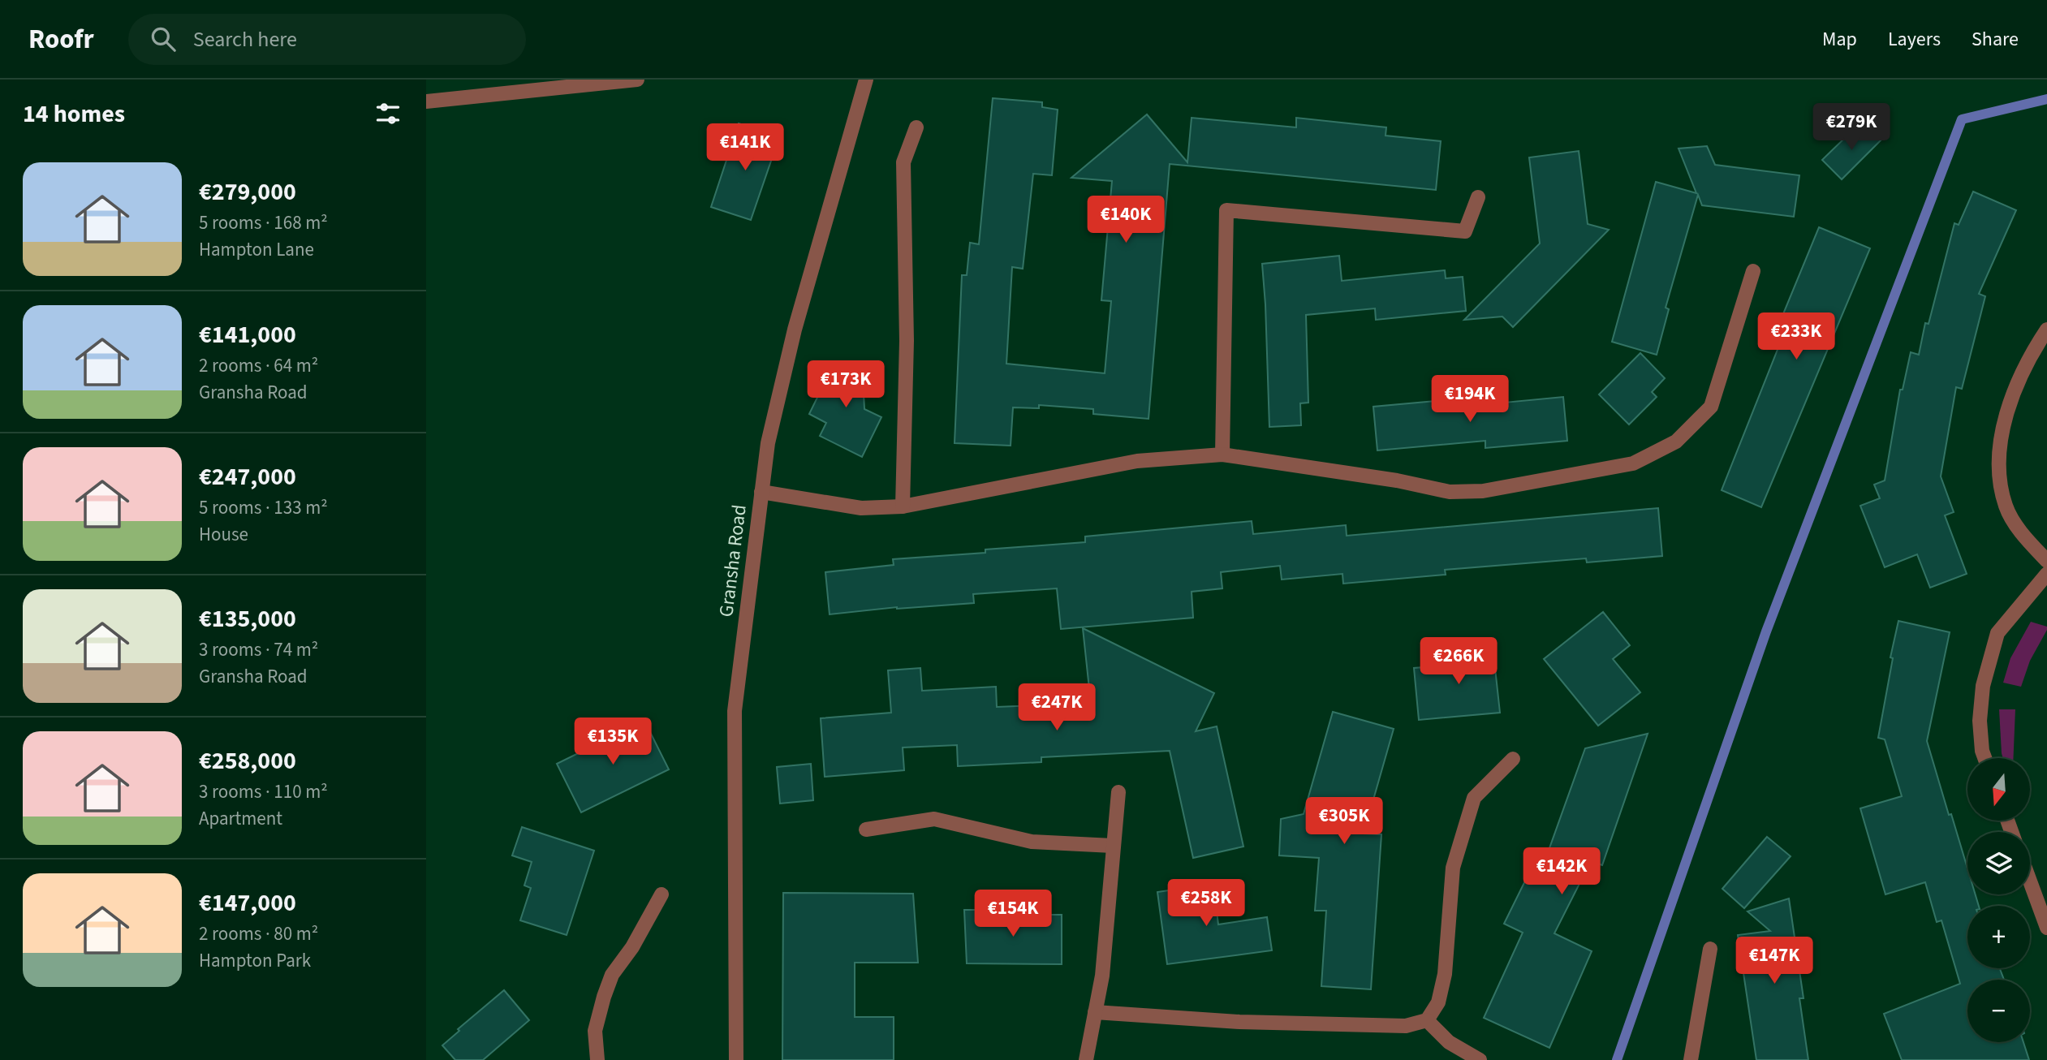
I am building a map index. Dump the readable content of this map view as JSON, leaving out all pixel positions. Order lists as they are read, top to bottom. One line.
{"streets":{"street":["Gransha Road"]},"north":"bottom","page":{"header":"Roofr","search":"Search here","nav":["Map","Layers","Share"],"heading":"14 homes","price":["€279K","€141K","€140K","€233K","€173K","€194K","€266K","€247K","€135K","€305K","€142K","€258K","€154K","€147K"],"list":[{"name":"€279,000","note":"5 rooms · 168 m² · Hampton Lane"},{"name":"€141,000","note":"2 rooms · 64 m² · Gransha Road"},{"name":"€247,000","note":"5 rooms · 133 m² · House"},{"name":"€135,000","note":"3 rooms · 74 m² · Gransha Road"},{"name":"€258,000","note":"3 rooms · 110 m² · Apartment"},{"name":"€147,000","note":"2 rooms · 80 m² · Hampton Park"}],"map_buttons":["+","−"]}}
